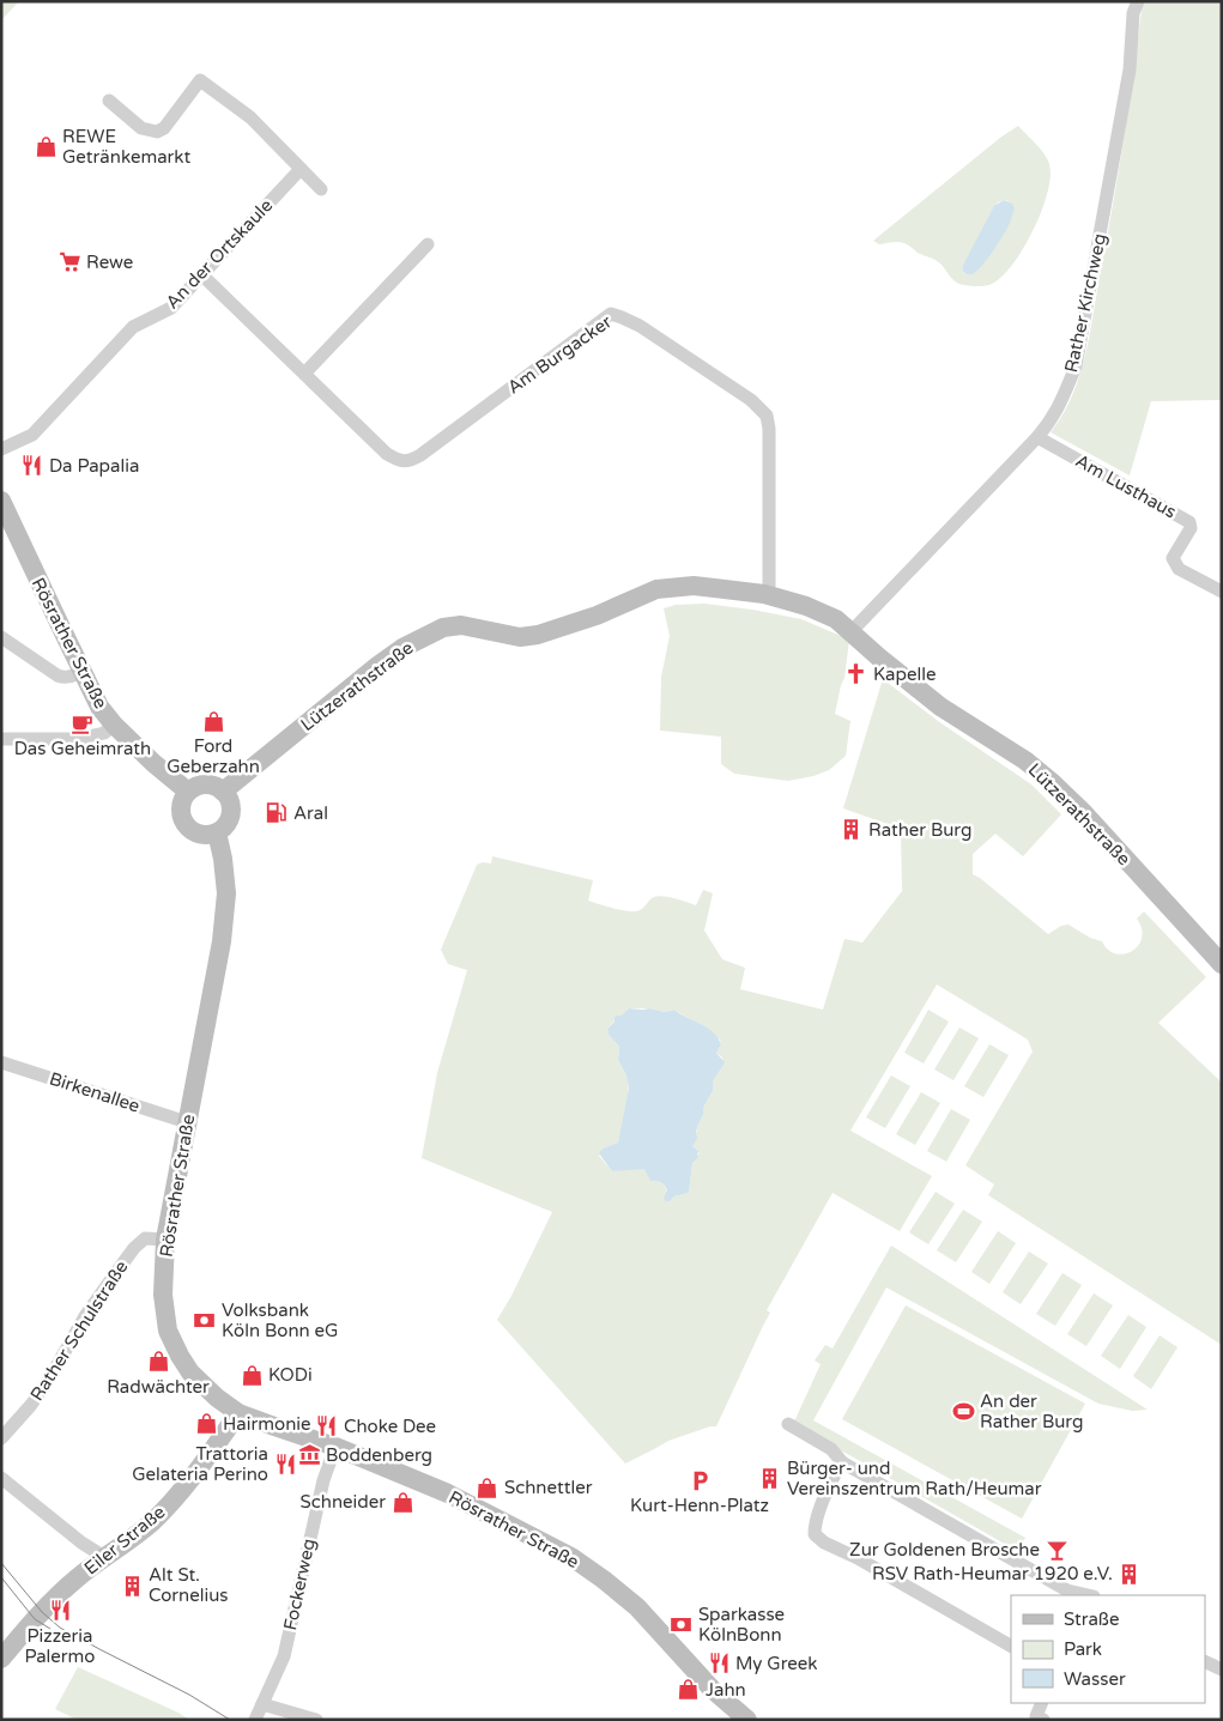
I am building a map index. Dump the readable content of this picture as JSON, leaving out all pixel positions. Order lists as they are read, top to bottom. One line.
{"streets":{"main road":["Rösrather Straße","Lützerathstraße","Eiler Straße"],"street":["An der Ortskaule","Rather Kirchweg","Am Burgacker","Am Lusthaus","Birkenallee","Rather Schulstraße","Fockerweg"]},"crossings":[["An der Ortskaule","Am Burgacker"],["Rather Kirchweg","Am Lusthaus"],["Rather Kirchweg","Lützerathstraße"],["Am Burgacker","Lützerathstraße"],["Rösrather Straße","Lützerathstraße"],["Rösrather Straße","Birkenallee"],["Rösrather Straße","Rather Schulstraße"],["Rösrather Straße","Eiler Straße"],["Rösrather Straße","Fockerweg"]],"places":{"shop":["REWE Getränkemarkt","Ford Geberzahn","Radwächter","KODi","Hairmonie","Schnettler","Schneider","Jahn"],"supermarket":["Rewe"],"restaurant":["Da Papalia","Choke Dee","Trattoria Gelateria Perino","Pizzeria Palermo","My Greek"],"church":["Kapelle"],"cafe":["Das Geheimrath"],"fuel station":["Aral"],"building":["Rather Burg","Bürger- und Vereinszentrum Rath/Heumar","RSV Rath-Heumar 1920 e.V.","Alt St. Cornelius"],"bank":["Volksbank Köln Bonn eG","Sparkasse KölnBonn"],"sports":["An der Rather Burg"],"museum":["Boddenberg"],"parking":["Kurt-Henn-Platz"],"bar":["Zur Goldenen Brosche"]},"legend":["Straße","Park","Wasser"]}
